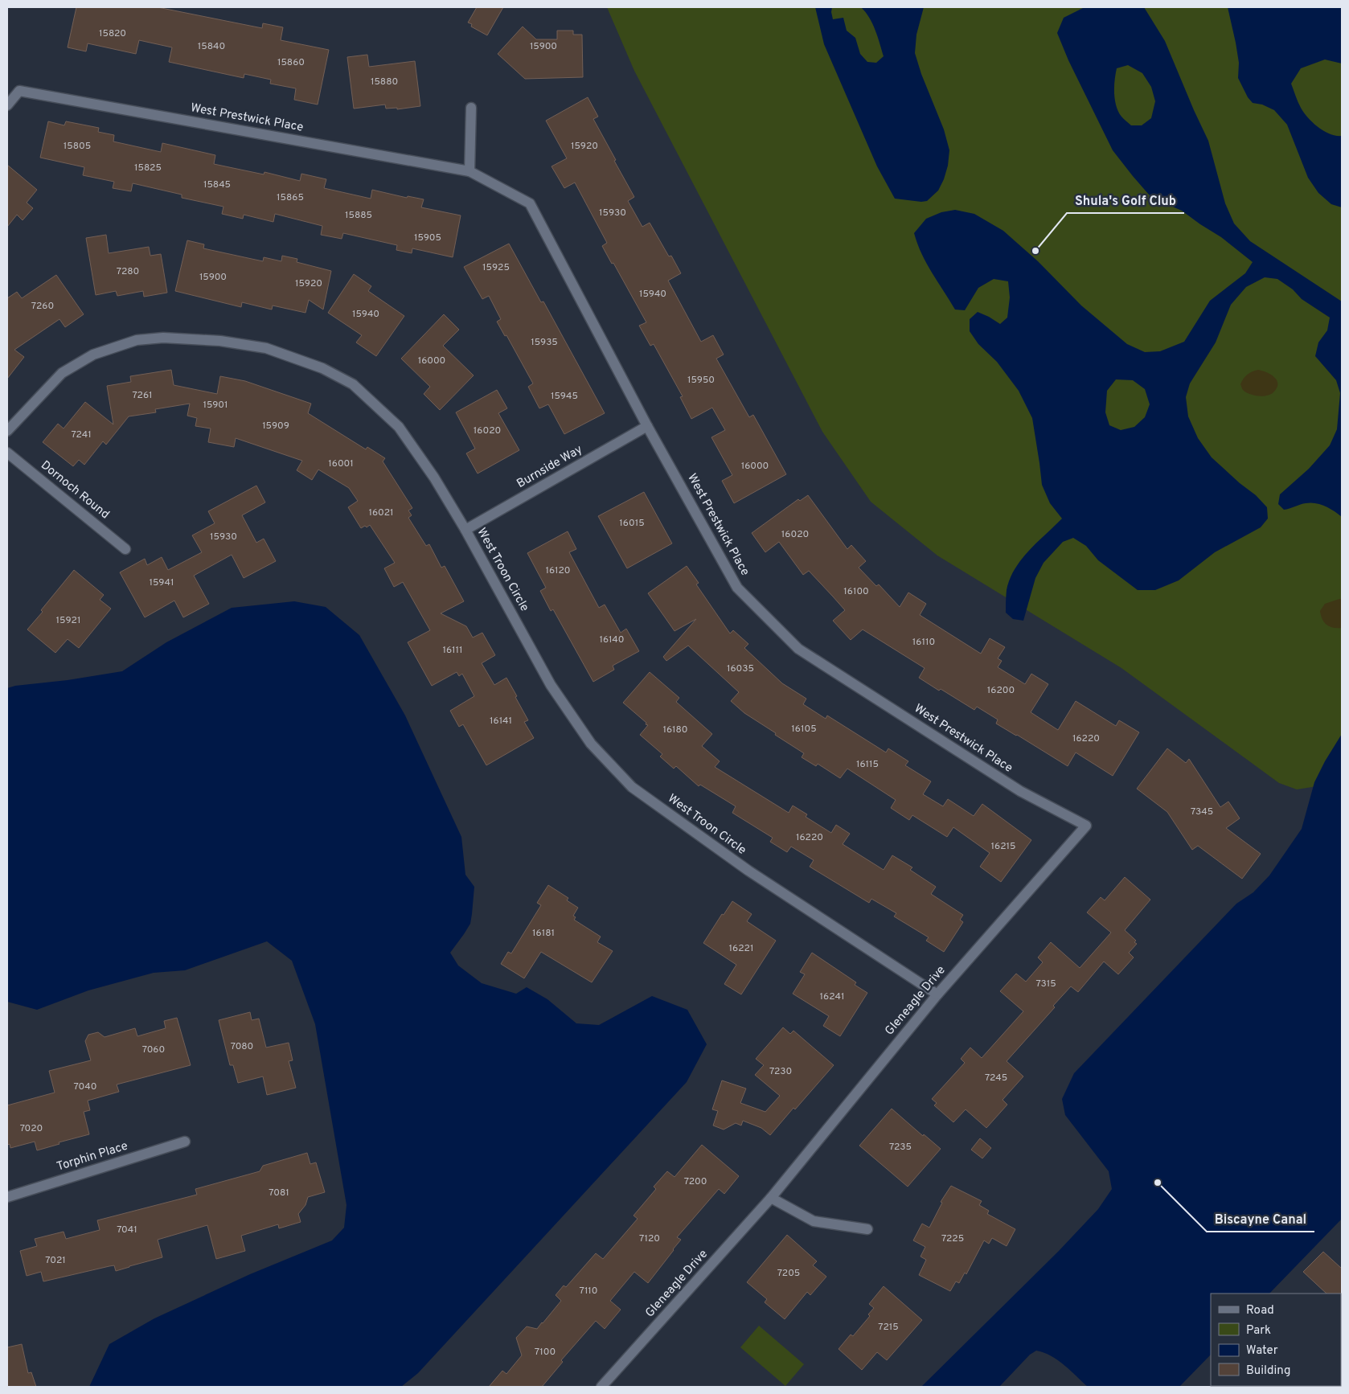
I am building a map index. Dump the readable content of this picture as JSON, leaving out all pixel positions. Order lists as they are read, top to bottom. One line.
{"streets":{"street":["West Prestwick Place","Burnside Way","Dornoch Round","West Troon Circle","Gleneagle Drive","Torphin Place"]},"crossings":[["West Prestwick Place","Burnside Way"],["West Prestwick Place","Gleneagle Drive"],["Burnside Way","West Troon Circle"],["West Troon Circle","Gleneagle Drive"]],"places":["Shula's Golf Club","Biscayne Canal"],"house_numbers":["15820","15840","15900","15860","15880","15805","15920","15825","15845","15865","15930","15885","15905","15925","7280","15900","15920","15940","7260","15940","15935","16000","15950","7261","15945","15901","15909","16020","7241","16001","16000","16021","16015","16020","15930","16120","15941","16100","15921","16140","16110","16111","16035","16200","16141","16105","16180","16220","16115","7345","16220","16215","16181","16221","7315","16241","7080","7060","7230","7245","7040","7020","7235","7200","7081","7041","7120","7225","7021","7205","7110","7215","7100"],"legend":["Road","Park","Water","Building"]}
